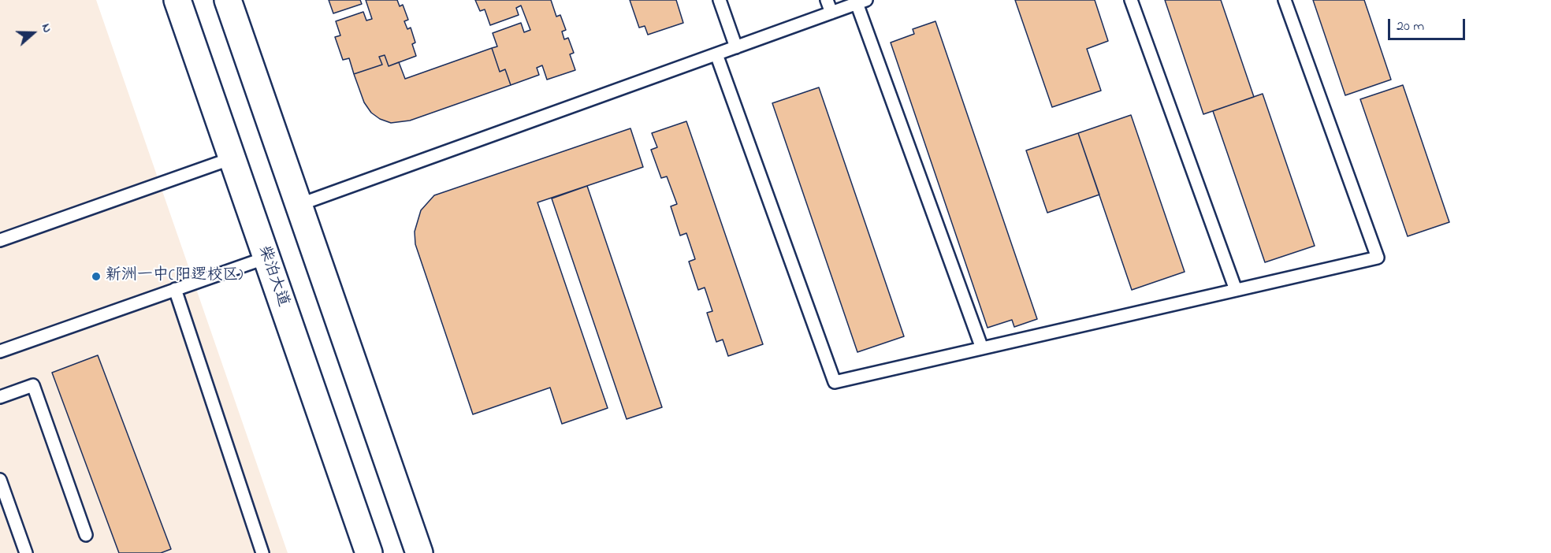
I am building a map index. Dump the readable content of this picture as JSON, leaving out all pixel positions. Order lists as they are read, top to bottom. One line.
{"streets":{"highway":["柴泊大道"]},"places":["新洲一中(阳逻校区)"],"scale_bar":"20 m","north":"right"}
